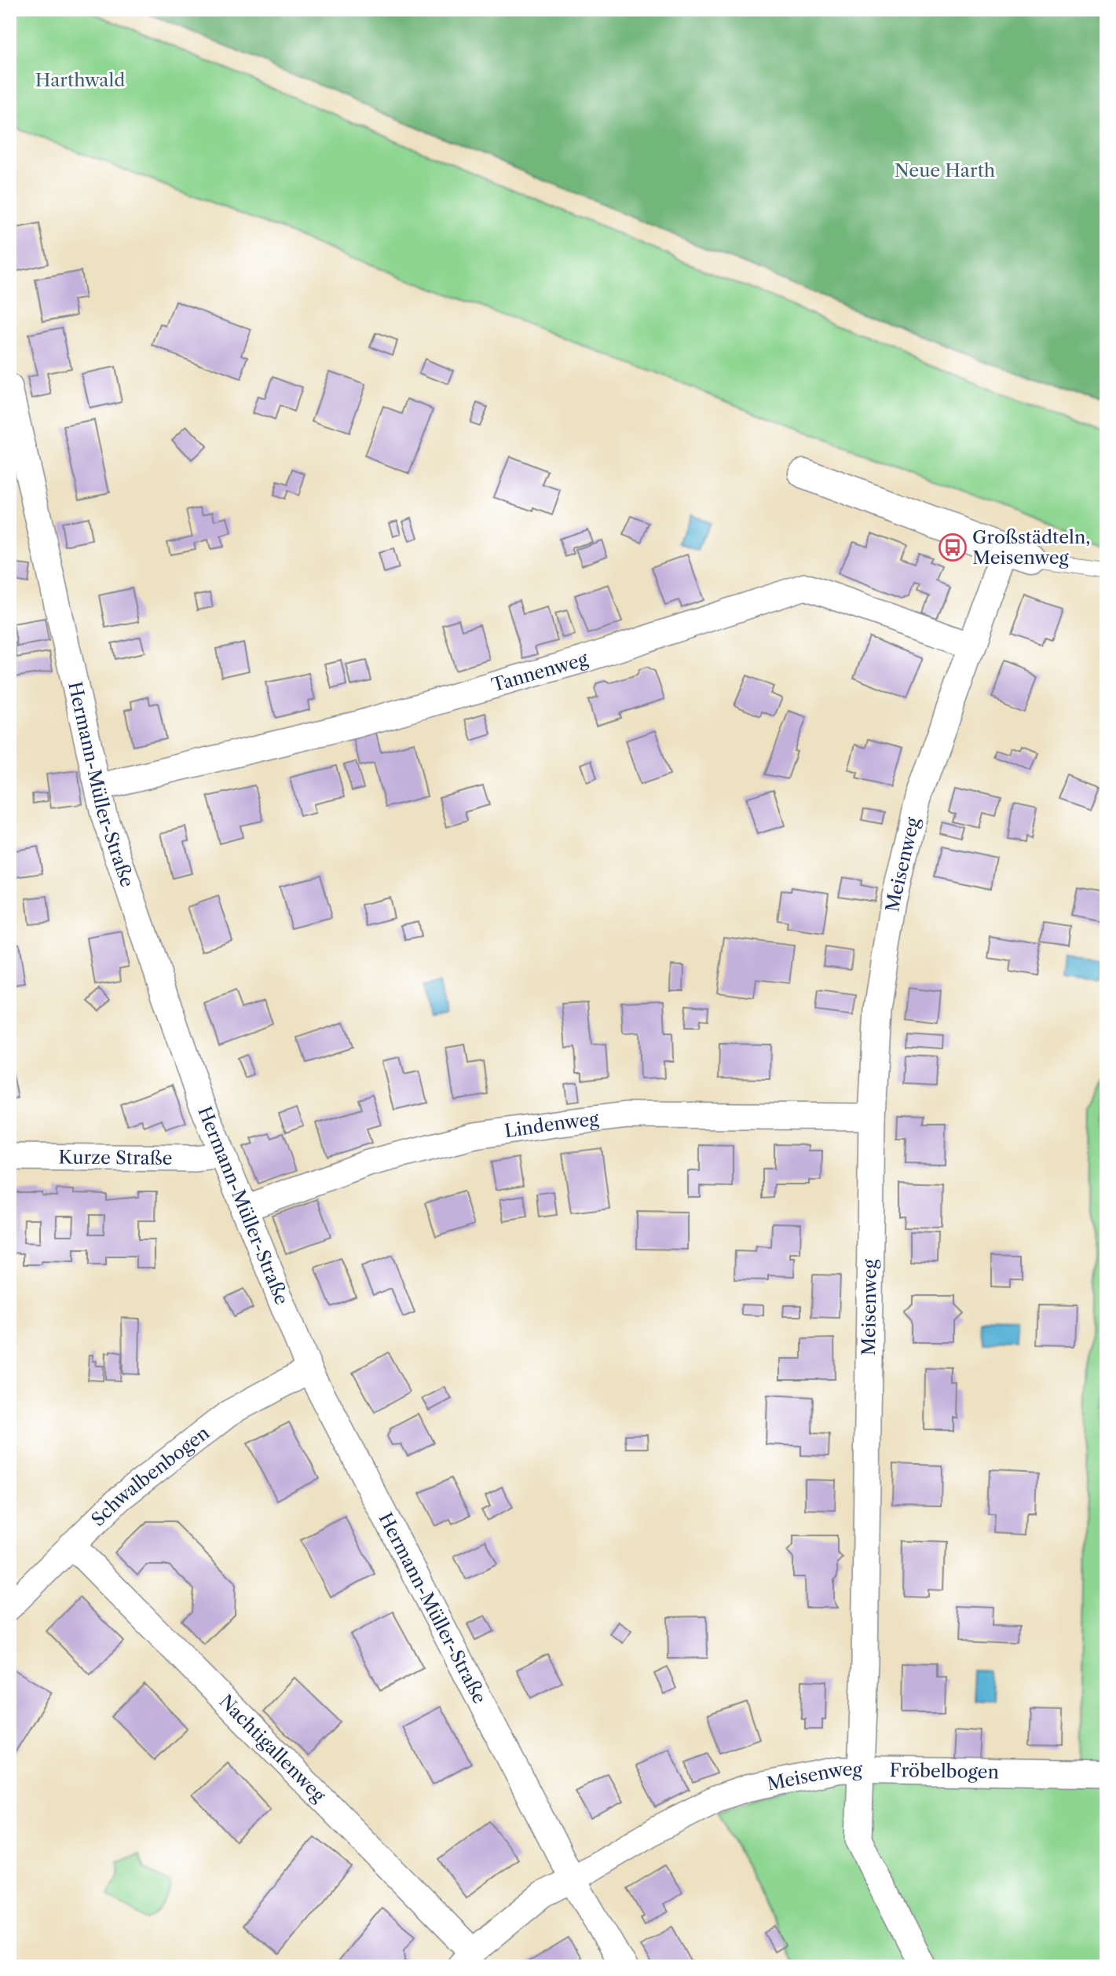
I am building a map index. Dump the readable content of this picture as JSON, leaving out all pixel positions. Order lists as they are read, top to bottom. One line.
{"streets":{"street":["Tannenweg","Hermann-Müller-Straße","Meisenweg","Lindenweg","Kurze Straße","Schwalbenbogen","Nachtigallenweg","Fröbelbogen"]},"crossings":[["Tannenweg","Hermann-Müller-Straße"],["Tannenweg","Meisenweg"],["Hermann-Müller-Straße","Meisenweg"],["Hermann-Müller-Straße","Lindenweg"],["Hermann-Müller-Straße","Kurze Straße"],["Hermann-Müller-Straße","Schwalbenbogen"],["Meisenweg","Lindenweg"],["Meisenweg","Nachtigallenweg"],["Meisenweg","Fröbelbogen"],["Schwalbenbogen","Nachtigallenweg"]],"parks":["Harthwald","Neue Harth"],"places":{"bus stop":["Großstädteln, Meisenweg"]}}
